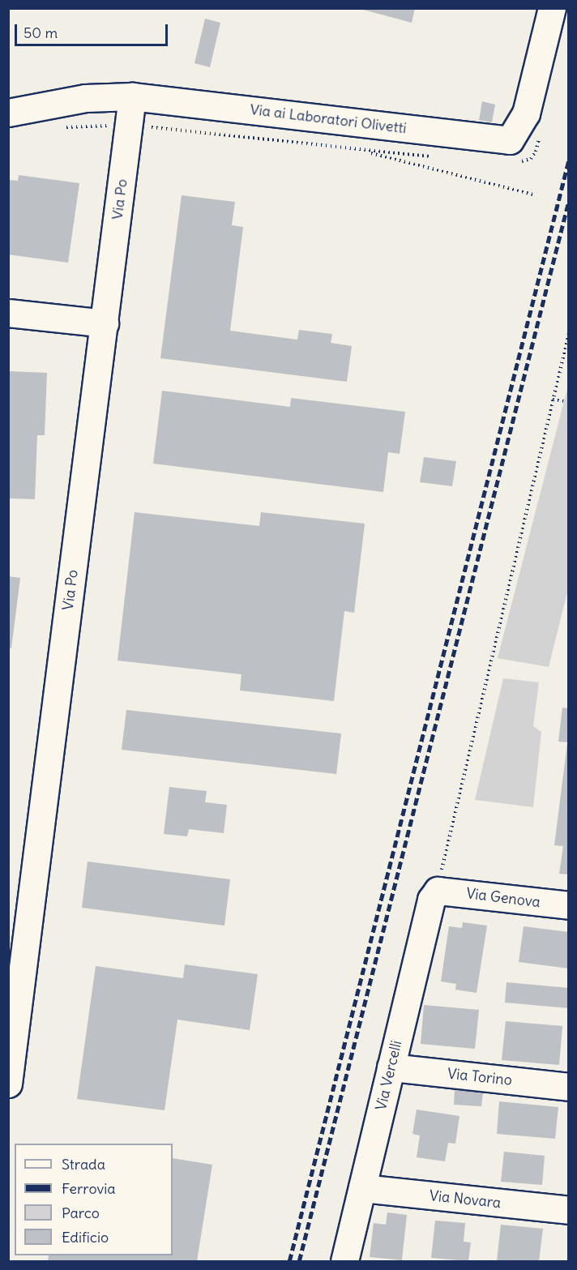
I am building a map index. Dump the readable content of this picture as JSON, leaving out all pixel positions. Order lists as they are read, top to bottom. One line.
{"streets":{"street":["Via ai Laboratori Olivetti","Via Po","Via Genova","Via Vercelli","Via Torino","Via Novara"]},"crossings":[["Via ai Laboratori Olivetti","Via Po"],["Via Genova","Via Vercelli"],["Via Vercelli","Via Torino"],["Via Vercelli","Via Novara"]],"legend":["Strada","Ferrovia","Parco","Edificio"],"scale_bar":"50 m"}
